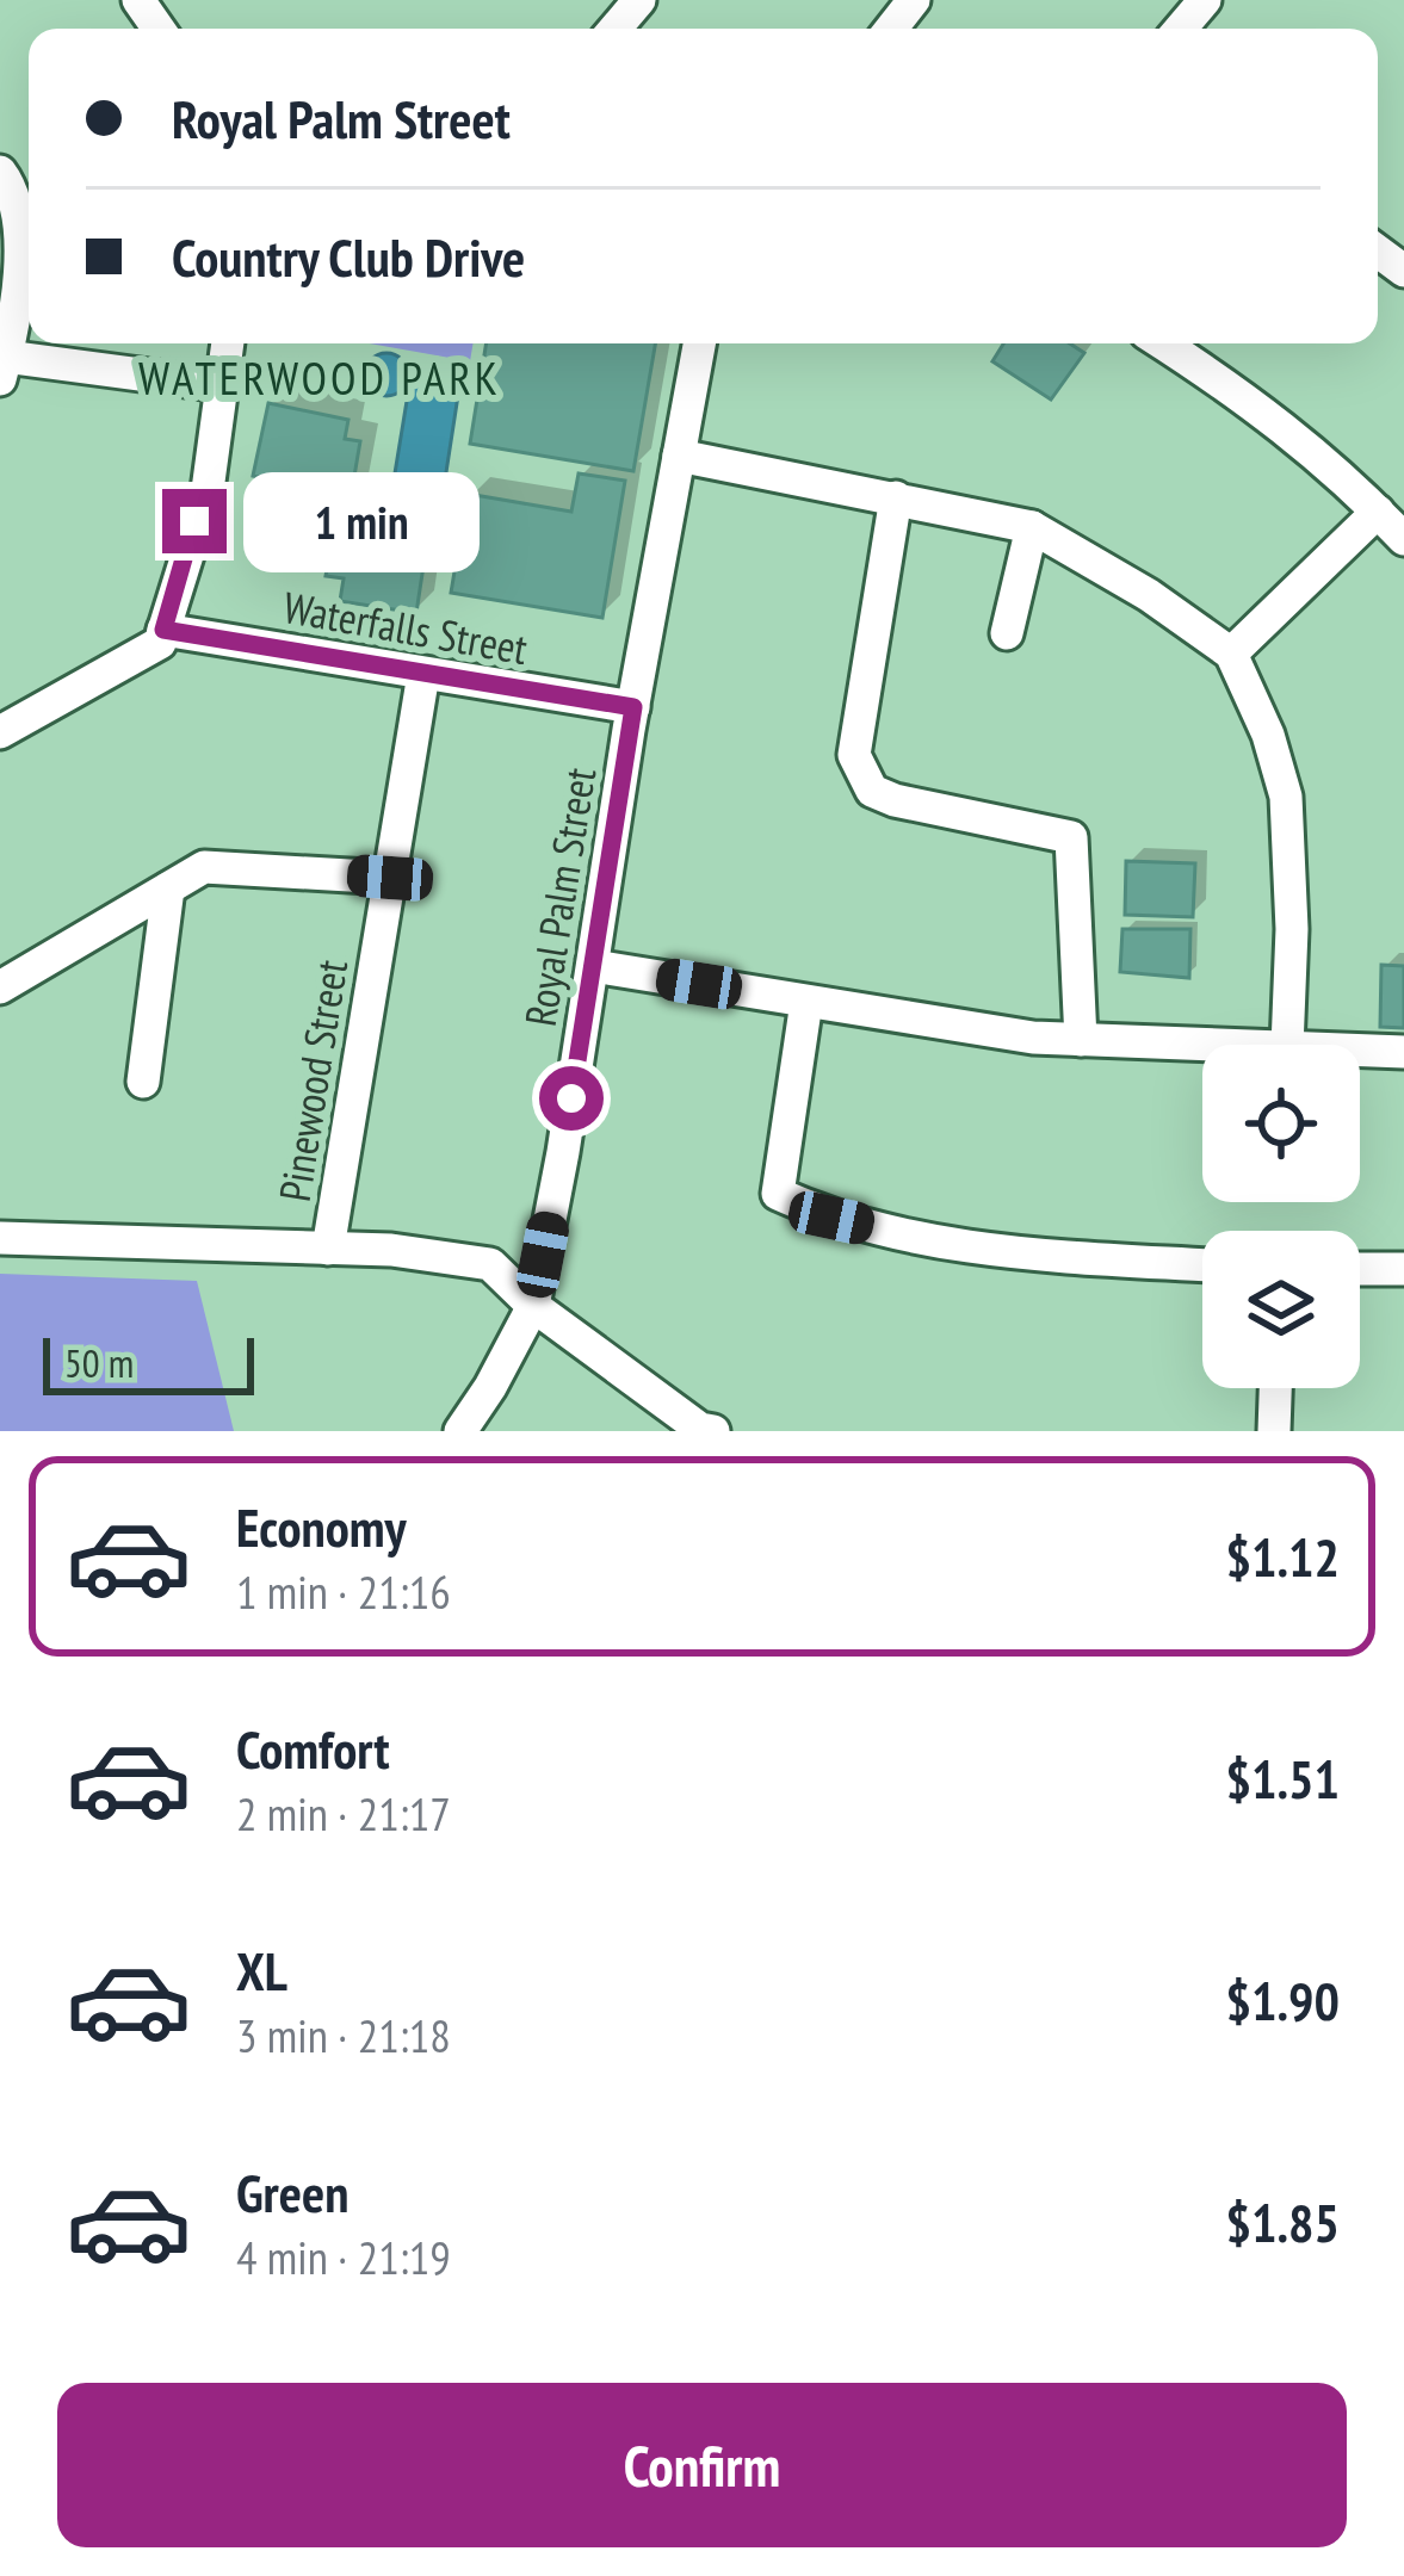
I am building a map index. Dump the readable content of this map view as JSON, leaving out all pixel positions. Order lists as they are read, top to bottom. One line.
{"streets":{"street":["Waterfalls Street","Royal Palm Street","Pinewood Street"]},"crossings":[["Waterfalls Street","Royal Palm Street"],["Waterfalls Street","Pinewood Street"]],"districts":["WATERWOOD PARK"],"scale_bar":"50 m","page":{"banner":["Royal Palm Street","Country Club Drive"],"bubble":"1 min","scale":"50 m","list":[{"name":"Economy","note":"1 min · 21:16","value":"$1.12"},{"name":"Comfort","note":"2 min · 21:17","value":"$1.51"},{"name":"XL","note":"3 min · 21:18","value":"$1.90"},{"name":"Green","note":"4 min · 21:19","value":"$1.85"}],"buttons":"Confirm"}}
